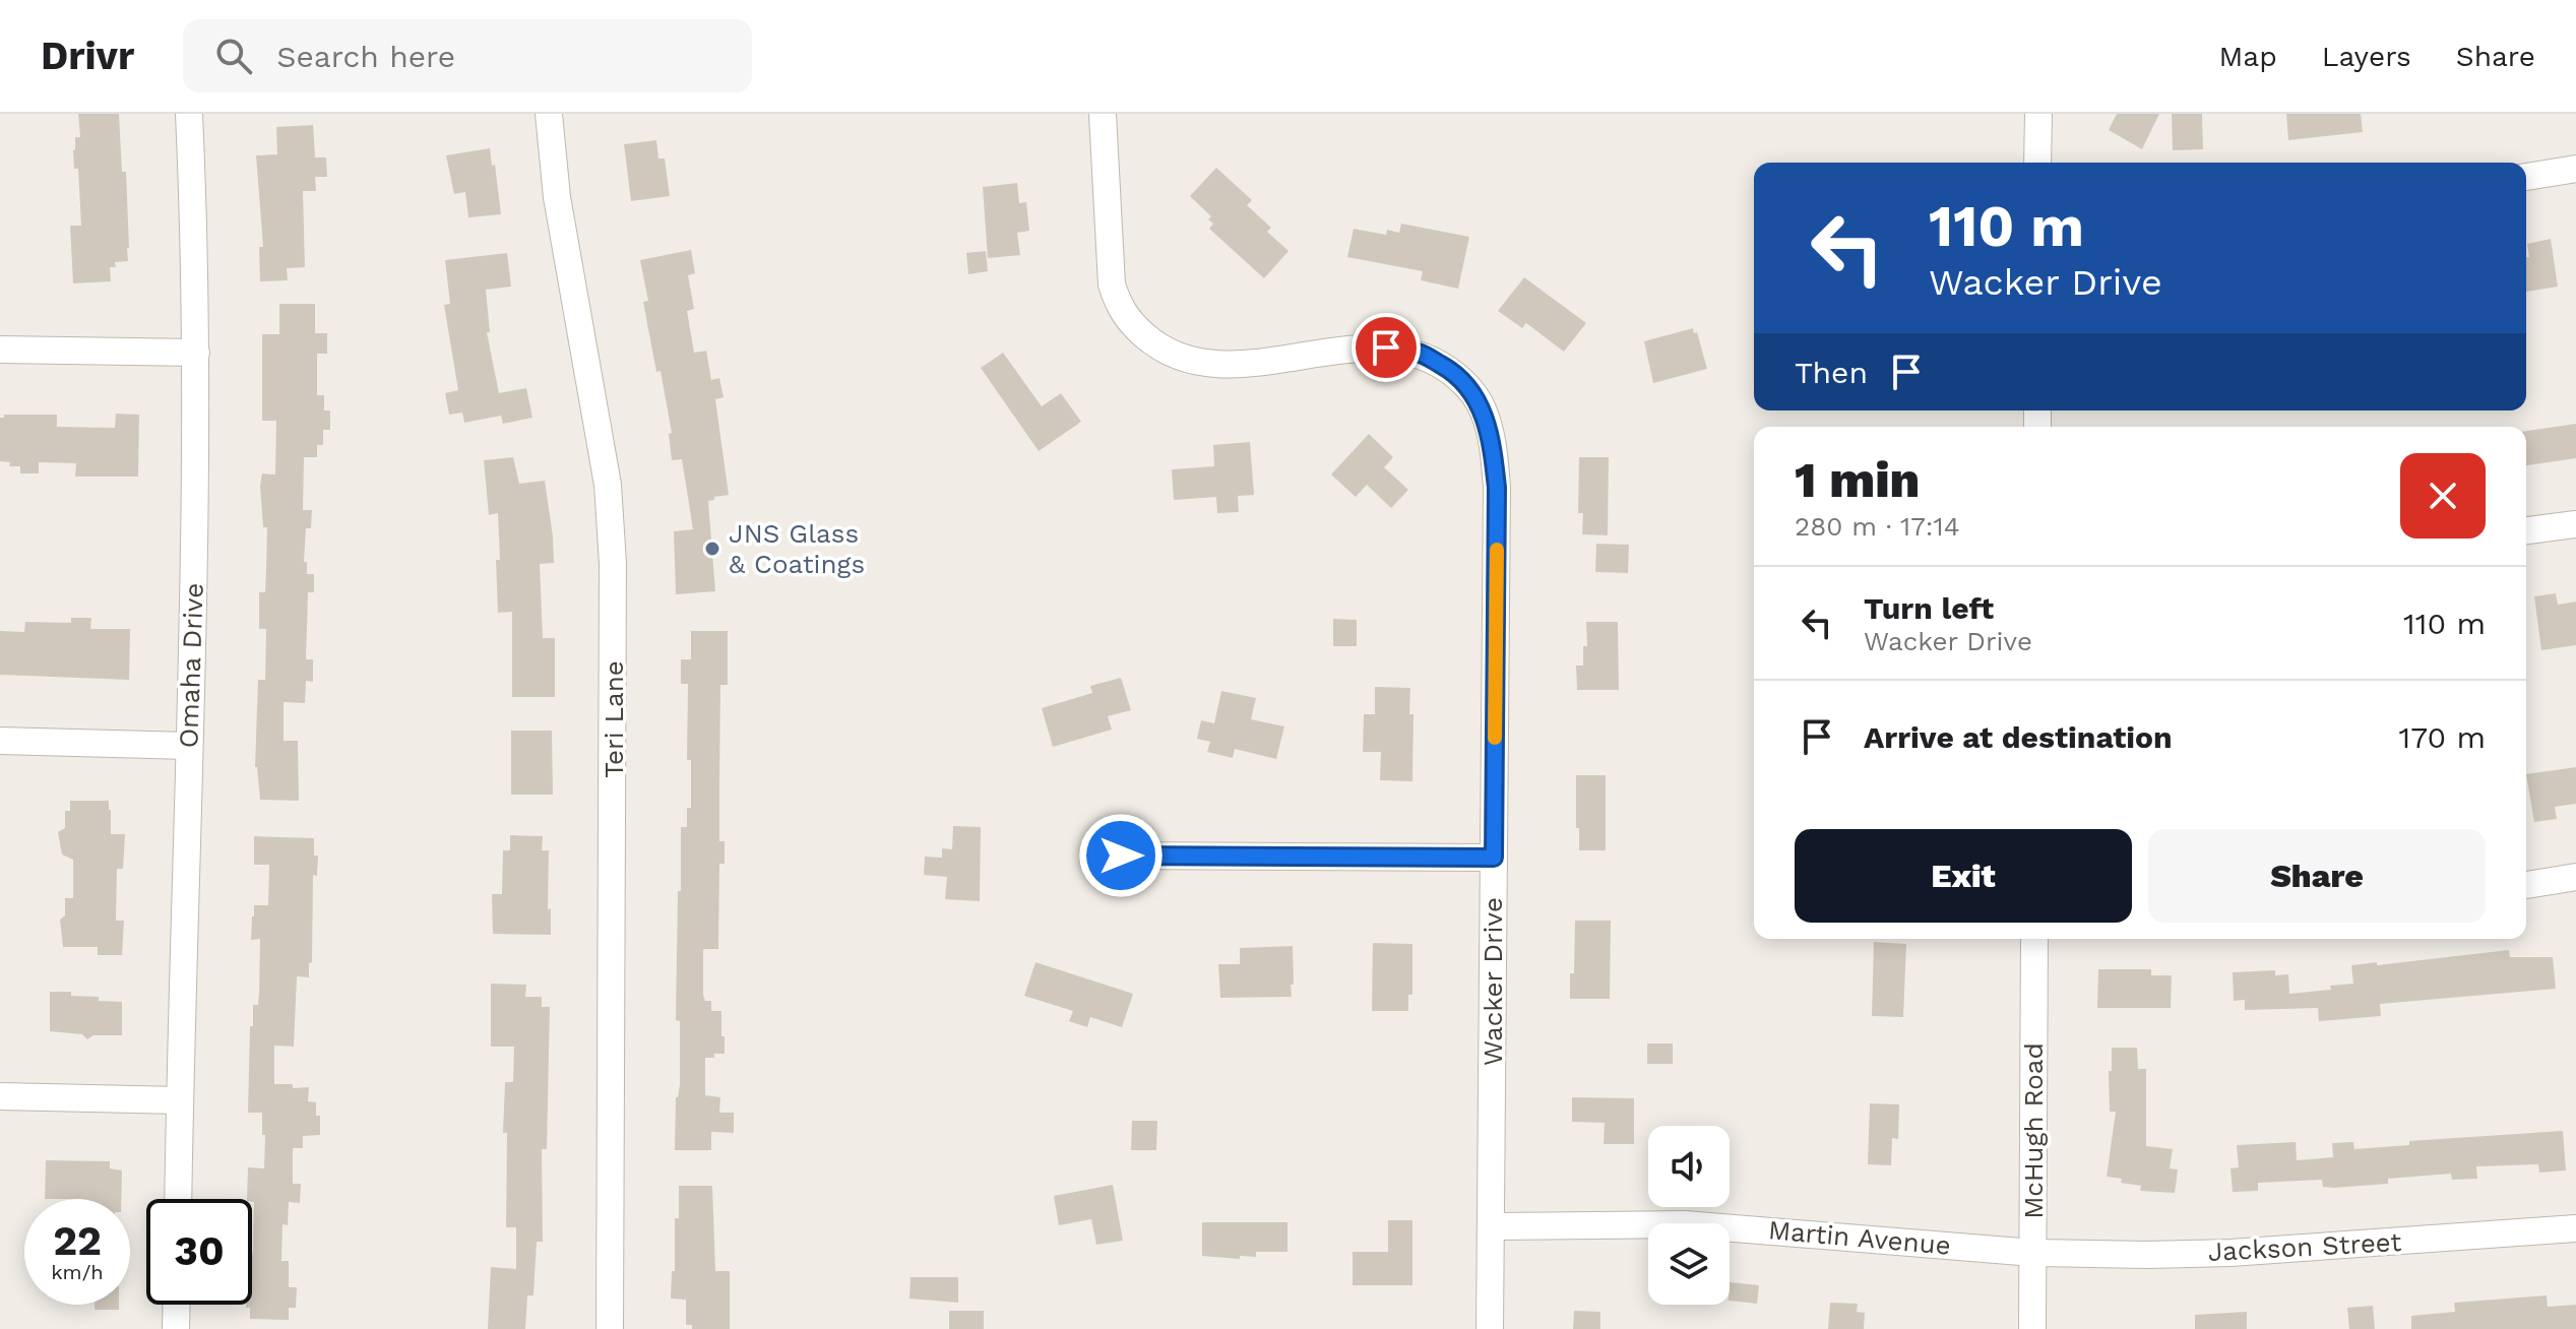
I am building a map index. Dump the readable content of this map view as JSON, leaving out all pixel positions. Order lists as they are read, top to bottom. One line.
{"streets":{"street":["Omaha Drive","Teri Lane","Wacker Drive","McHugh Road","Martin Avenue","Jackson Street"]},"crossings":[["Wacker Drive","Martin Avenue"],["McHugh Road","Martin Avenue"],["McHugh Road","Jackson Street"],["Martin Avenue","Jackson Street"]],"places":["JNS Glass & Coatings"],"page":{"header":"Drivr","search":"Search here","nav":["Map","Layers","Share"],"turn":["110 m","Wacker Drive"],"then":"Then","heading":["1 min","280 m · 17:14"],"list":[{"name":"Turn left","note":"Wacker Drive","value":"110 m"},{"name":"Arrive at destination","value":"170 m"}],"buttons":["Exit","Share"],"speed":"22 km/h","limit":"30"}}
